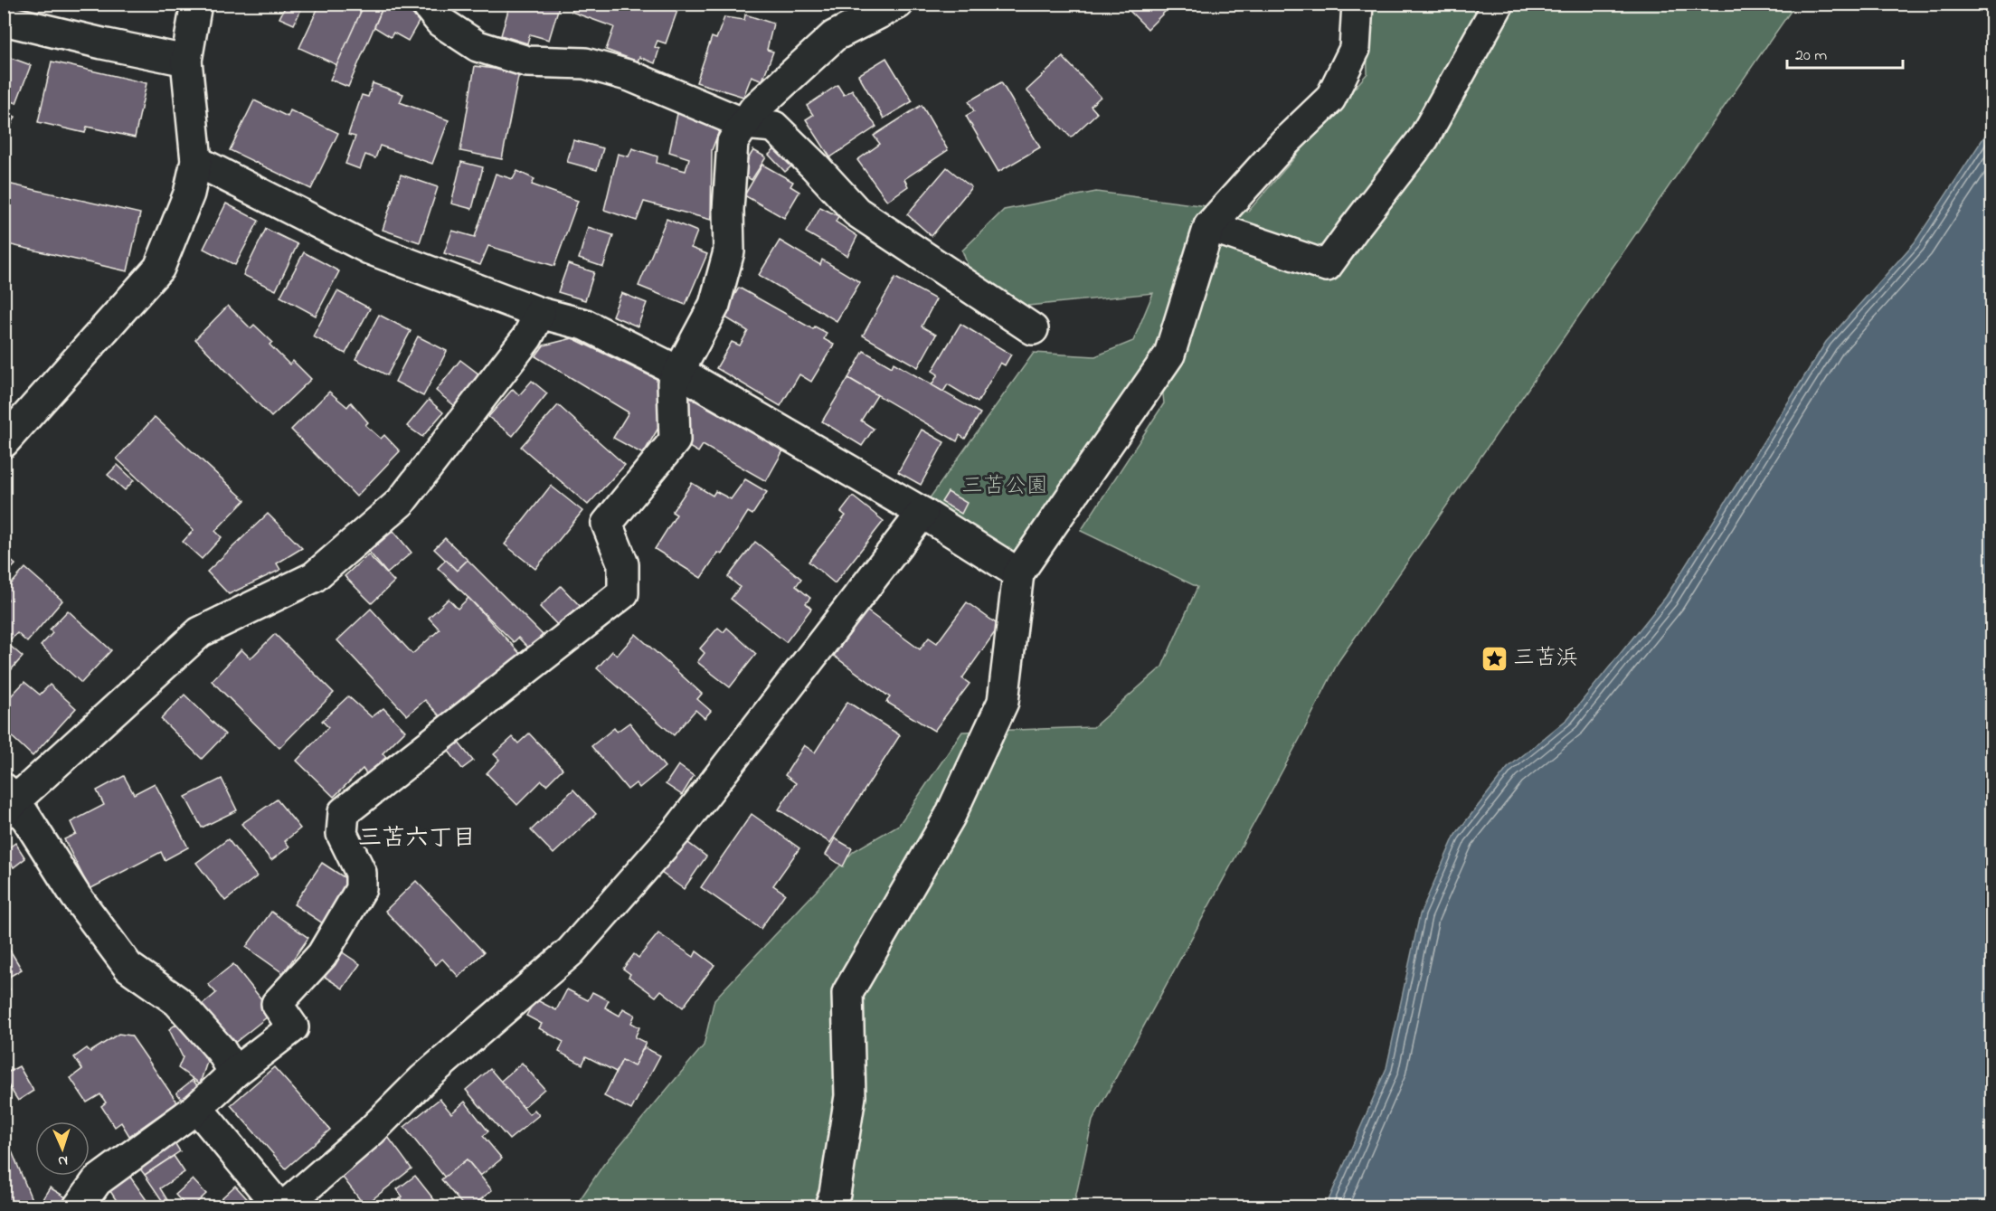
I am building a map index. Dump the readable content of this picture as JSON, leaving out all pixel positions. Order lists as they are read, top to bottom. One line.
{"districts":["三苫六丁目"],"parks":["三苫公園"],"places":{"place":["三苫浜"]},"scale_bar":"20 m","north":"bottom"}
